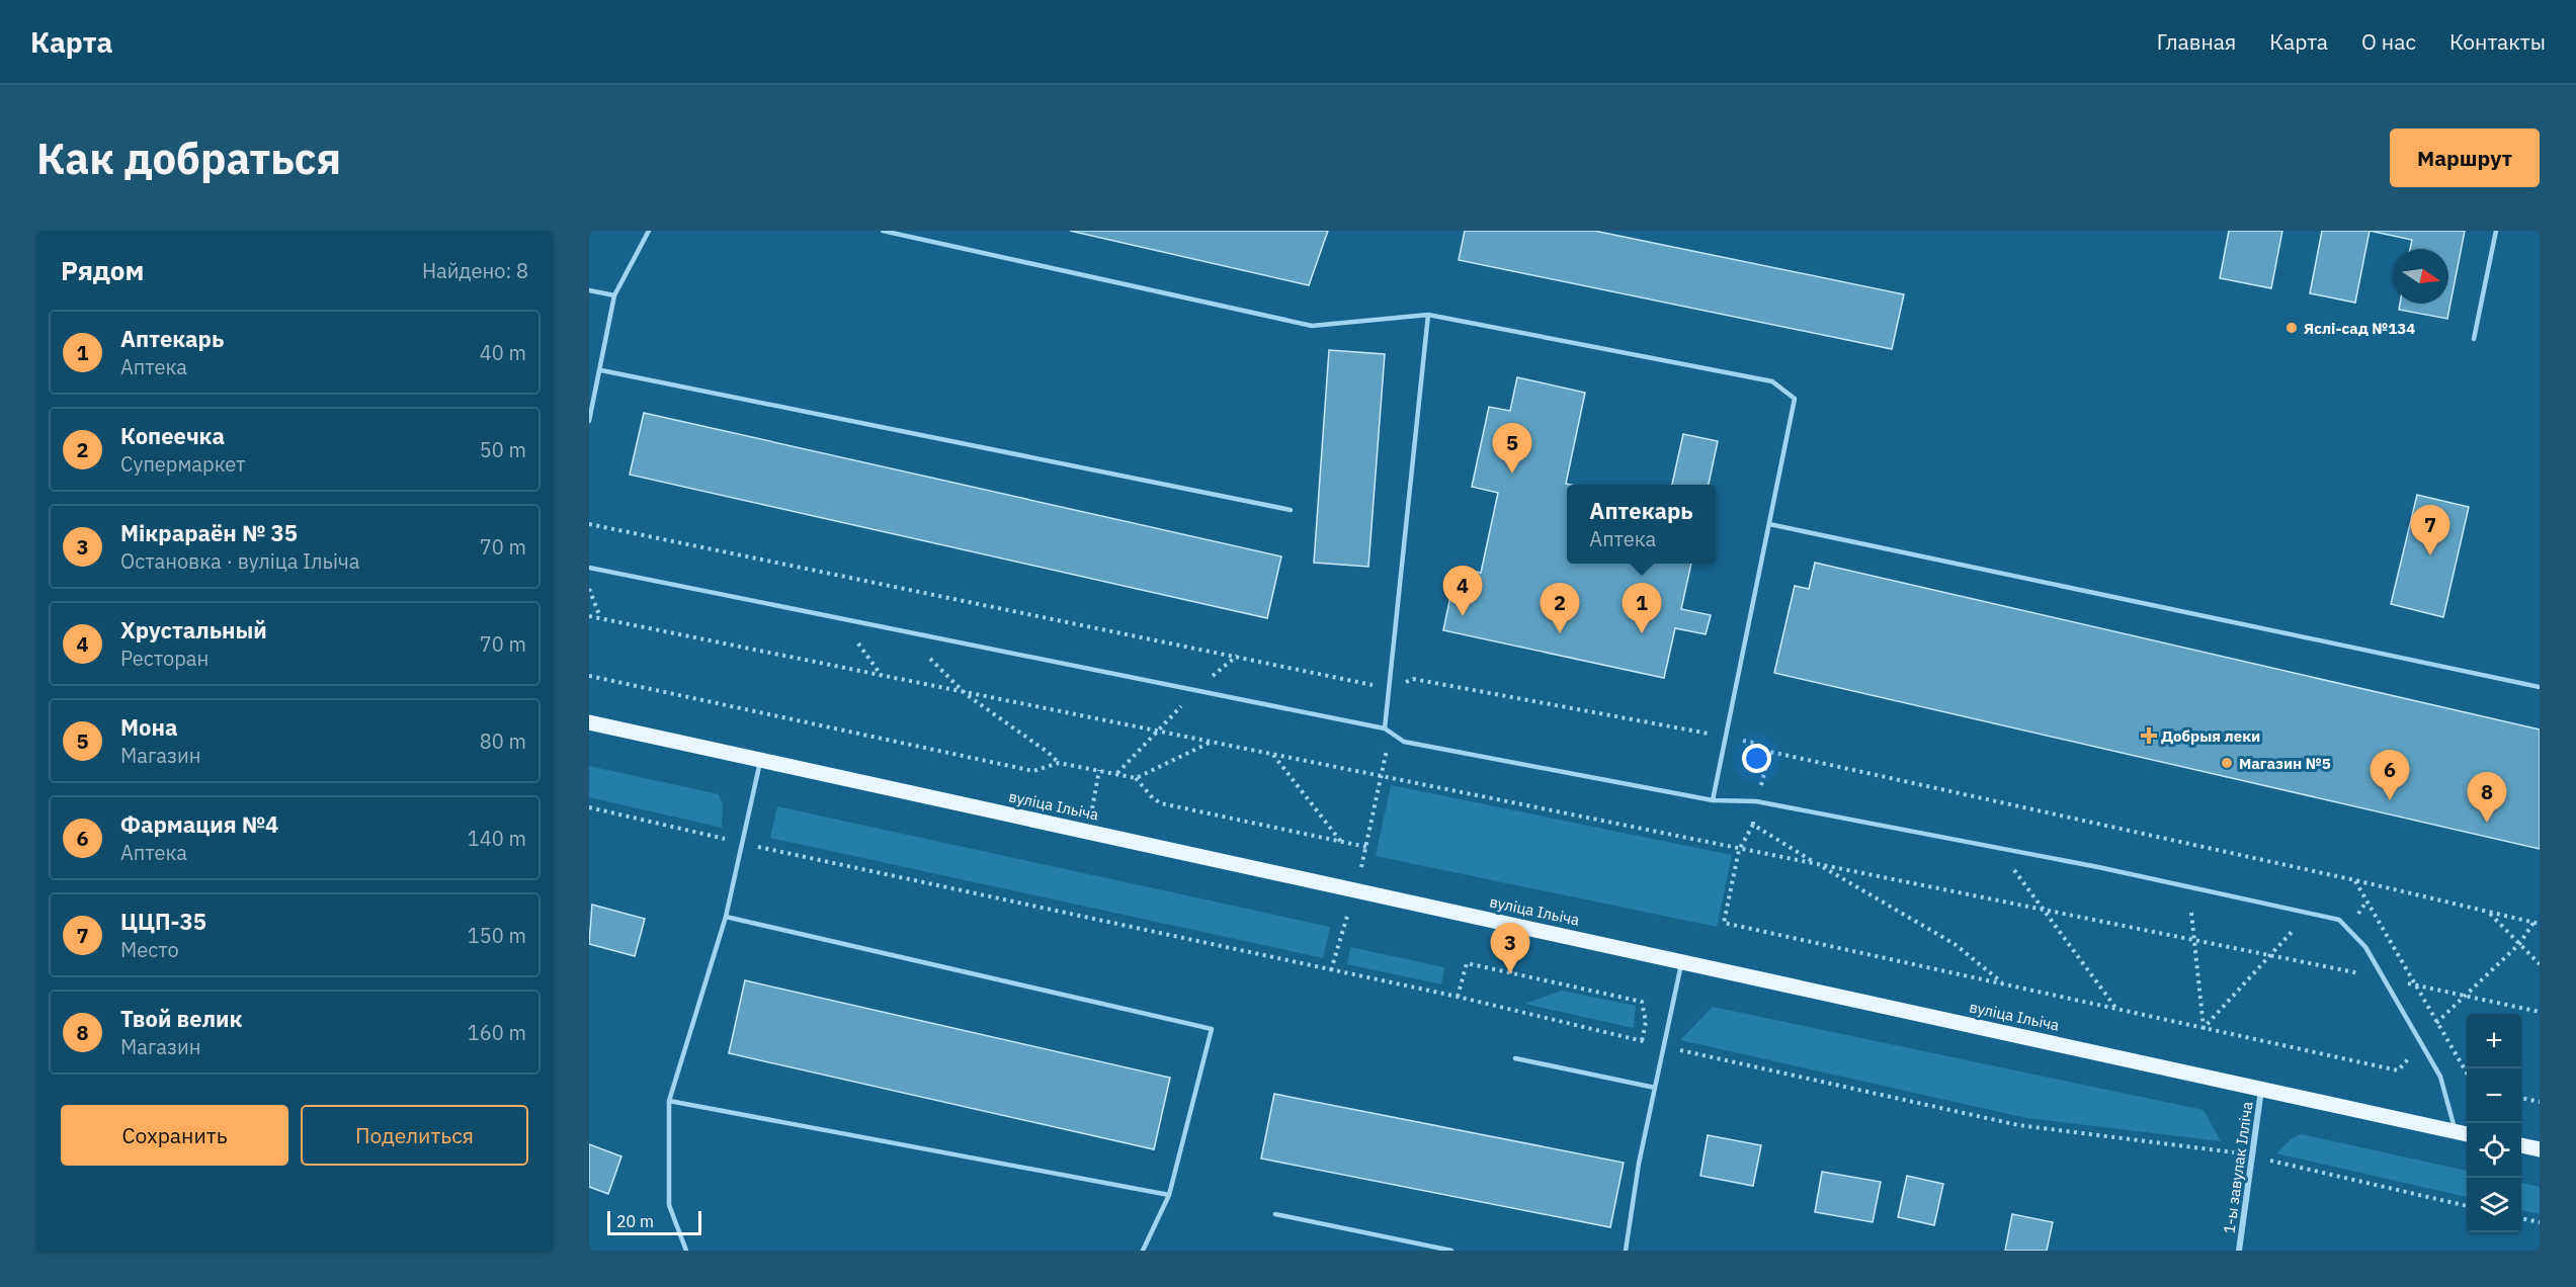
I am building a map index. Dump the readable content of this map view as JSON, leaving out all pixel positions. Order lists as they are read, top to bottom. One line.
{"streets":{"main road":["вуліца Ільіча"],"street":["1-ы завулак Ілліча"]},"crossings":[["вуліца Ільіча","1-ы завулак Ілліча"]],"places":{"other":["Яслі-сад №134","Магазин №5"],"health":["Добрыя леки"]},"scale_bar":"20 m","north":"right","page":{"header":"Карта","nav":["Главная","Карта","О нас","Контакты"],"buttons":["Маршрут",["Сохранить","Поделиться"]],"title":"Как добраться","heading":["Рядом","Найдено: 8"],"list":[{"mark":"1","name":"Аптекарь","note":"Аптека","value":"40 m"},{"mark":"2","name":"Копеечка","note":"Супермаркет","value":"50 m"},{"mark":"3","name":"Мікрараён № 35","note":"Остановка · вуліца Ільіча","value":"70 m"},{"mark":"4","name":"Хрустальный","note":"Ресторан","value":"70 m"},{"mark":"5","name":"Мона","note":"Магазин","value":"80 m"},{"mark":"6","name":"Фармация №4","note":"Аптека","value":"140 m"},{"mark":"7","name":"ЦЦП-35","note":"Место","value":"150 m"},{"mark":"8","name":"Твой велик","note":"Магазин","value":"160 m"}],"pins":["5","7","4","1","2","6","8","3"],"popup":["Аптекарь","Аптека"],"map_buttons":["+","−"],"scale":"20 m"}}
